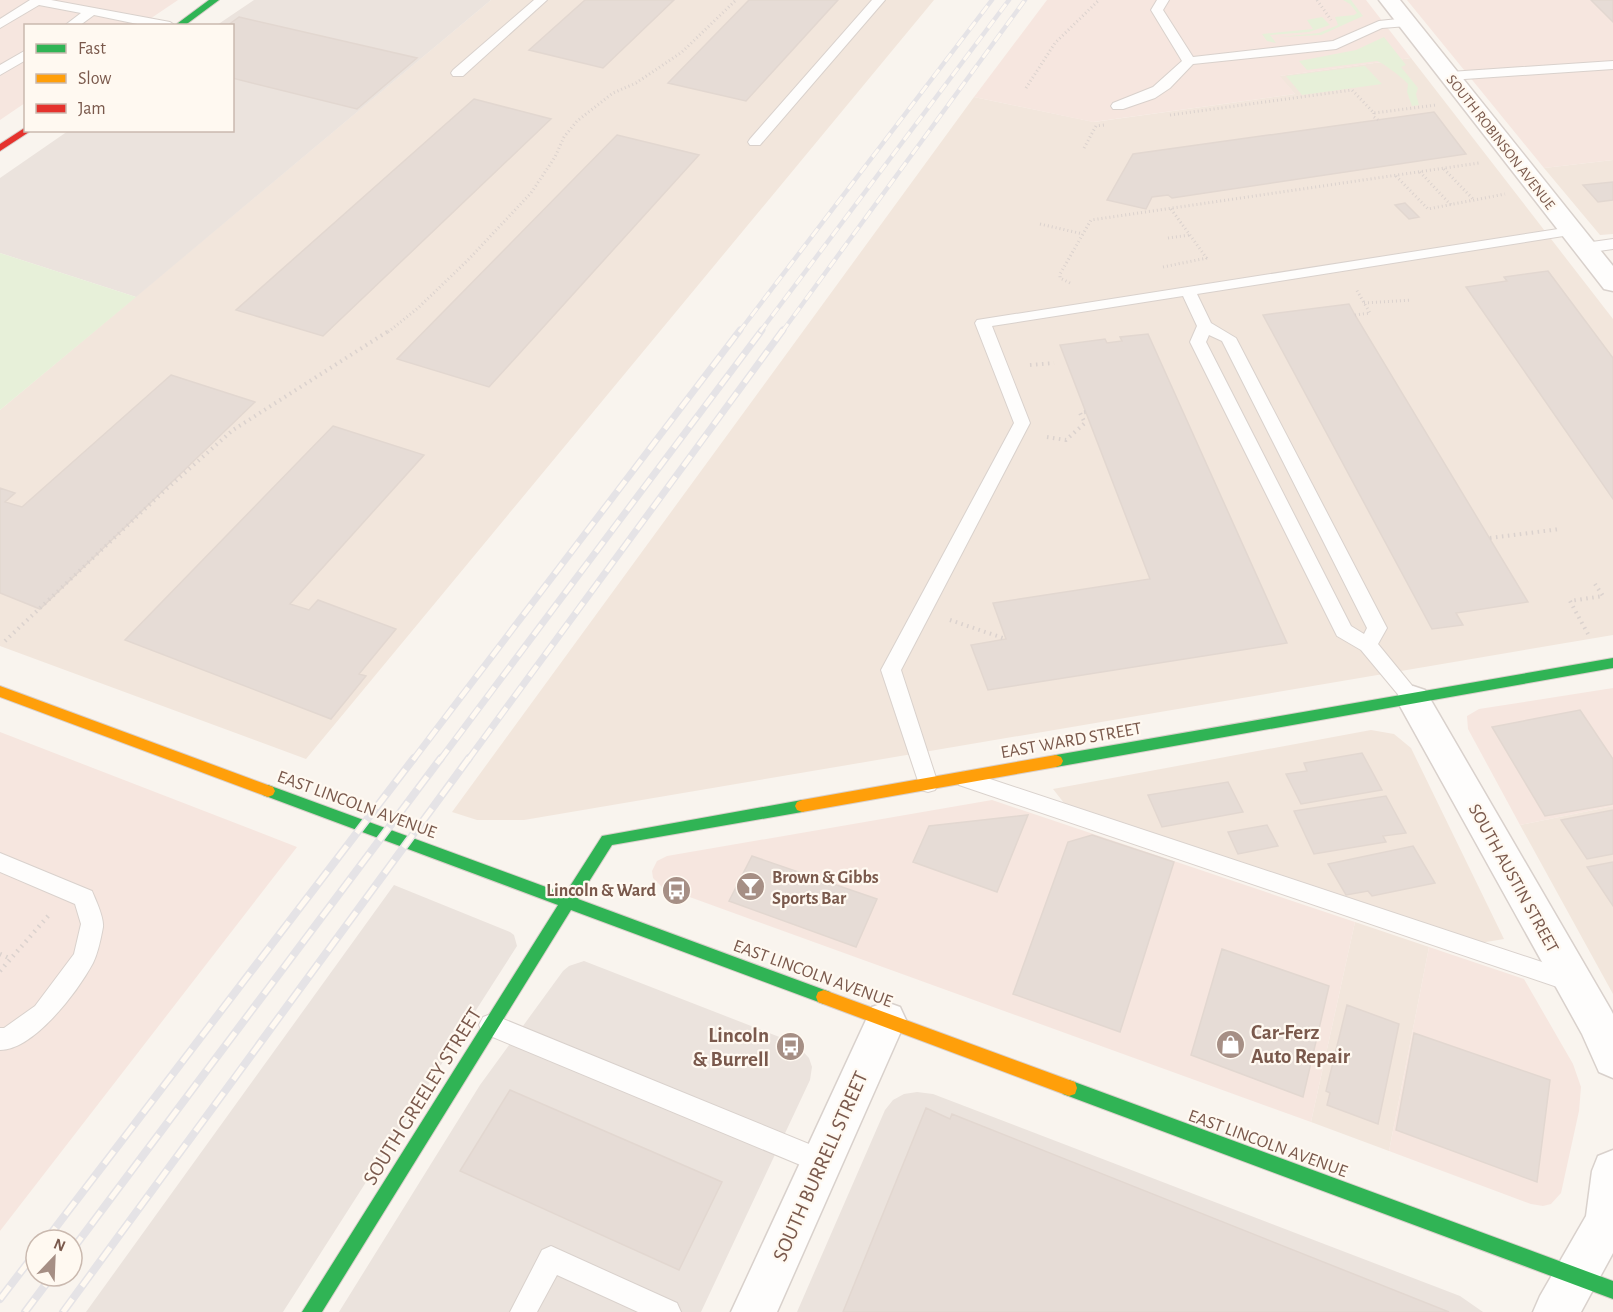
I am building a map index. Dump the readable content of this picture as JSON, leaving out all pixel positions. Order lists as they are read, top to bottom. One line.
{"streets":{"street":["SOUTH ROBINSON AVENUE","EAST WARD STREET","EAST LINCOLN AVENUE","SOUTH AUSTIN STREET","SOUTH GREELEY STREET","SOUTH BURRELL STREET"]},"crossings":[["EAST WARD STREET","EAST LINCOLN AVENUE"],["EAST WARD STREET","SOUTH AUSTIN STREET"],["EAST WARD STREET","SOUTH GREELEY STREET"],["EAST LINCOLN AVENUE","SOUTH GREELEY STREET"],["EAST LINCOLN AVENUE","SOUTH BURRELL STREET"]],"places":{"bar":["Brown & Gibbs Sports Bar"],"bus stop":["Lincoln & Ward","Lincoln & Burrell"],"shop":["Car-Ferz Auto Repair"]},"legend":["Fast","Slow","Jam"],"north":"top right"}
